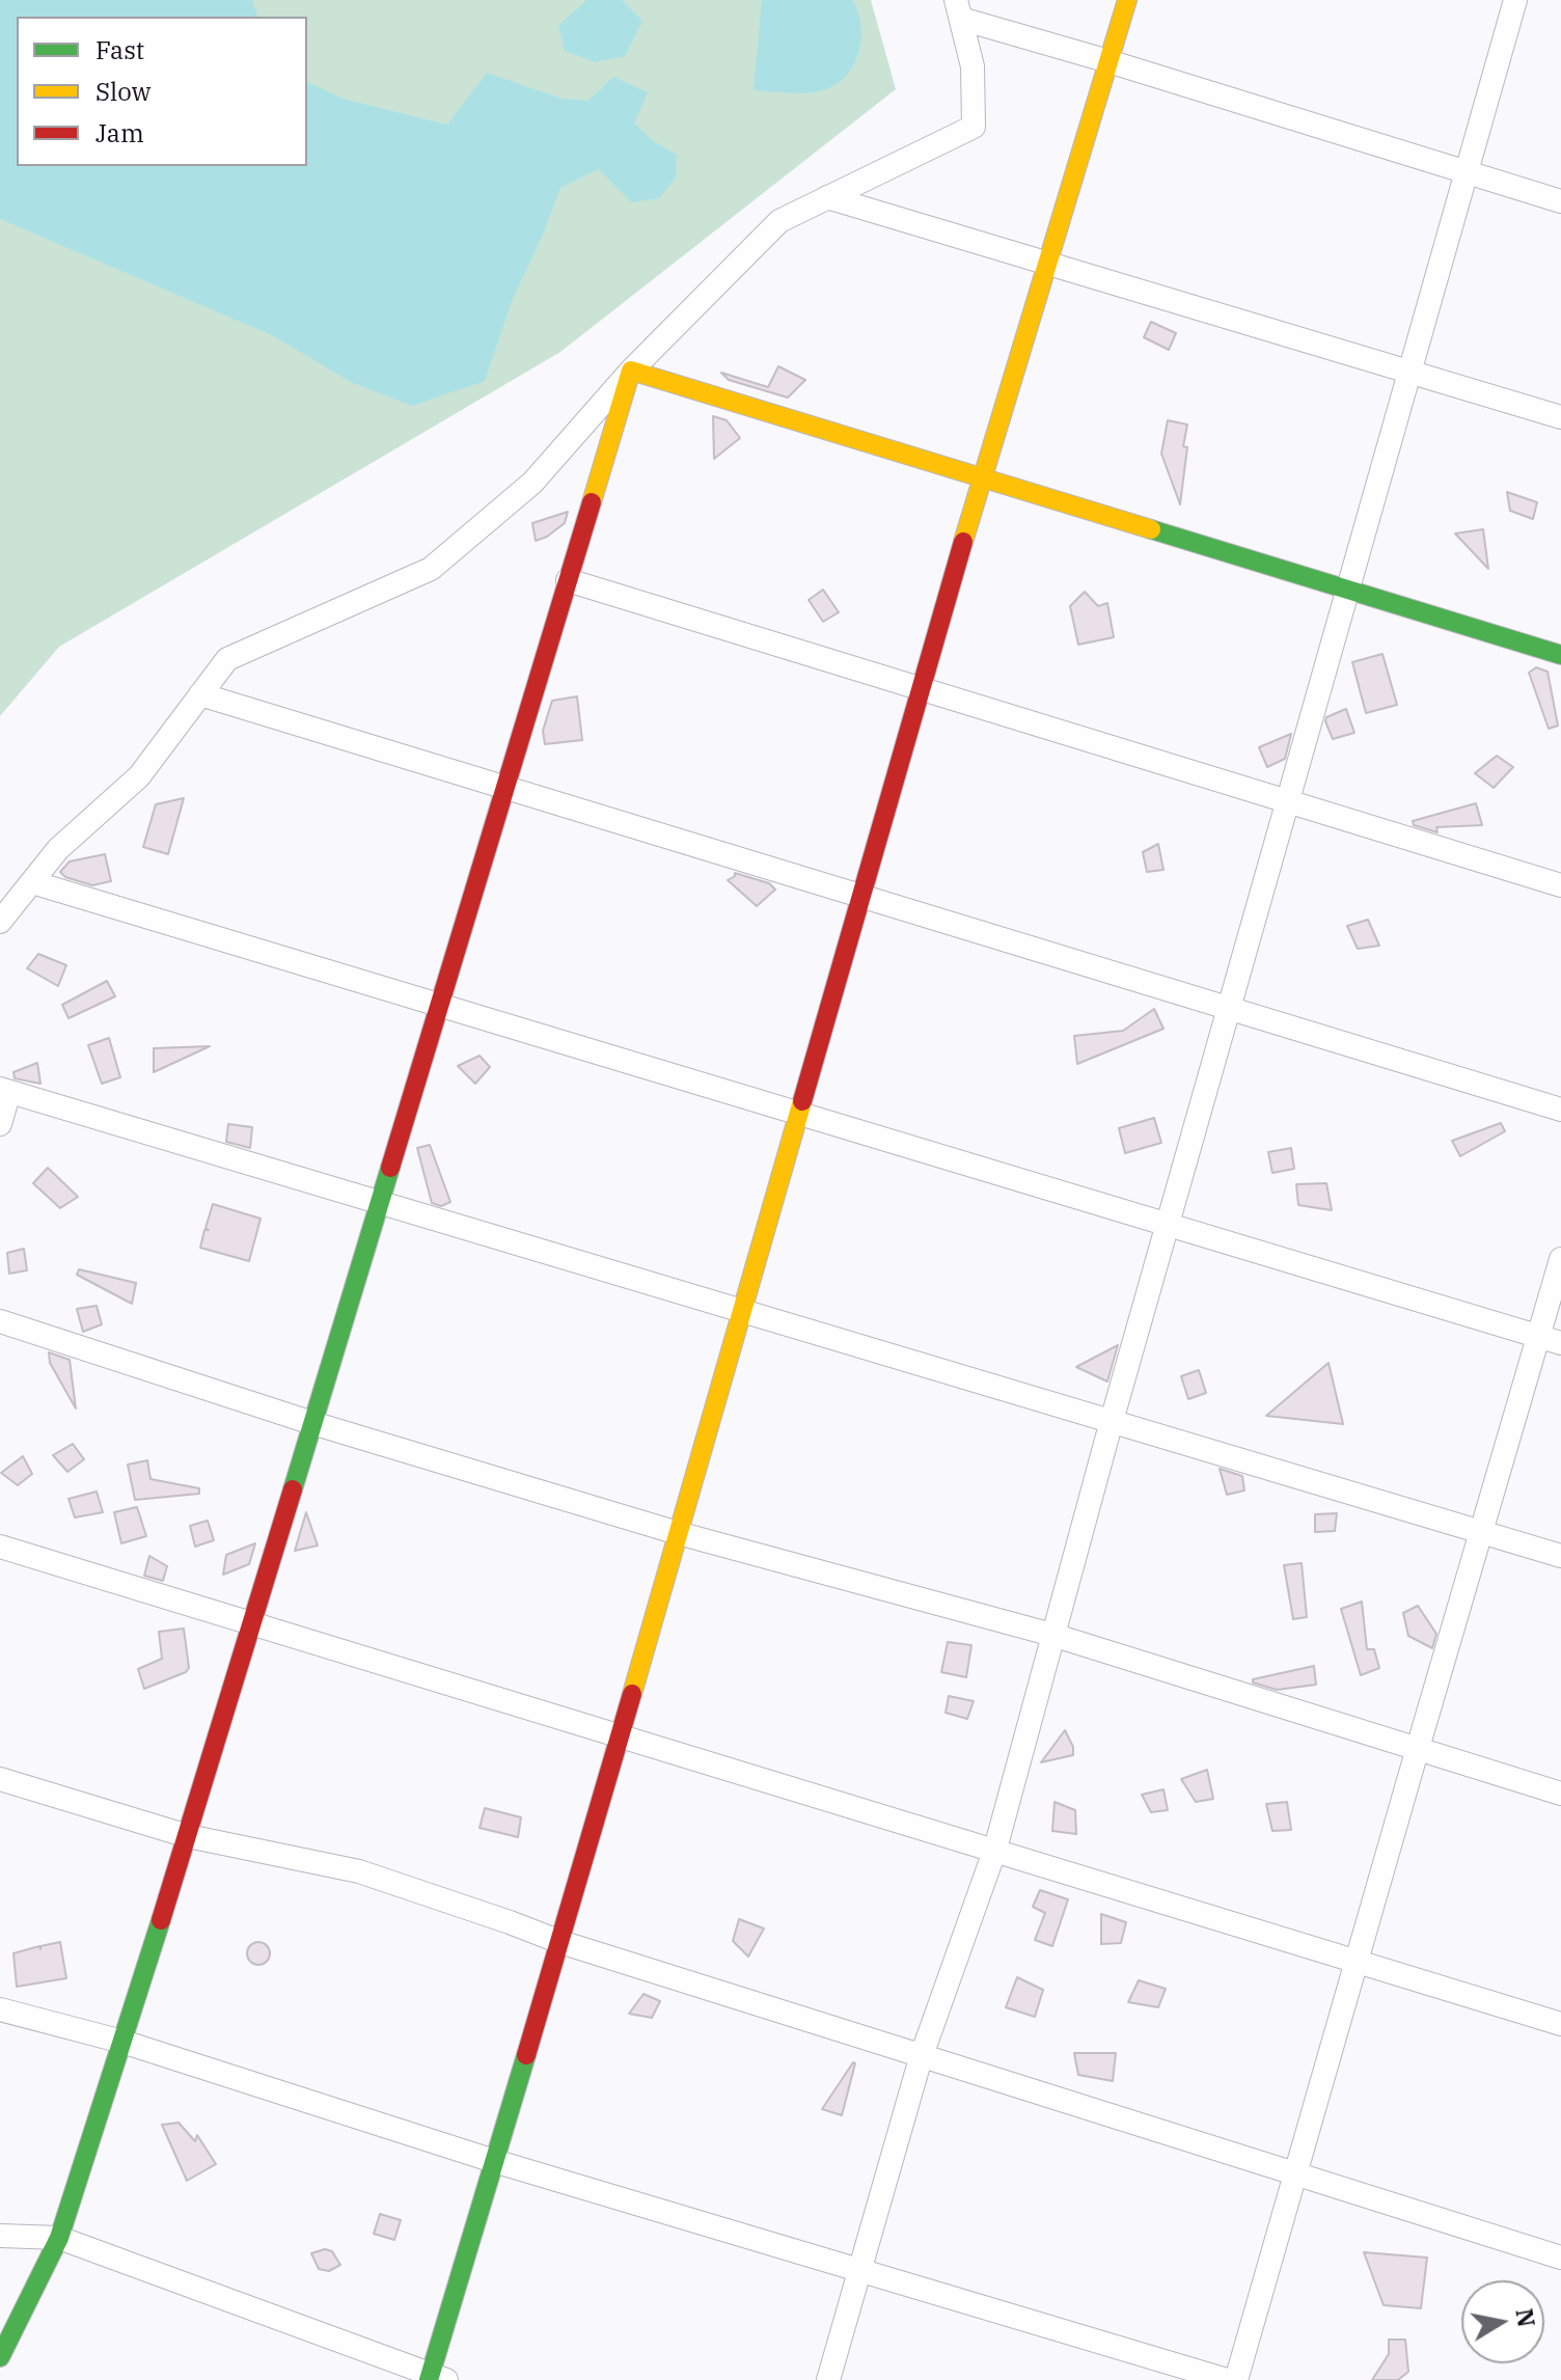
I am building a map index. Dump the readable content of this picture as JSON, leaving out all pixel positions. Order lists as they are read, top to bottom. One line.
{"legend":["Fast","Slow","Jam"],"north":"right"}
